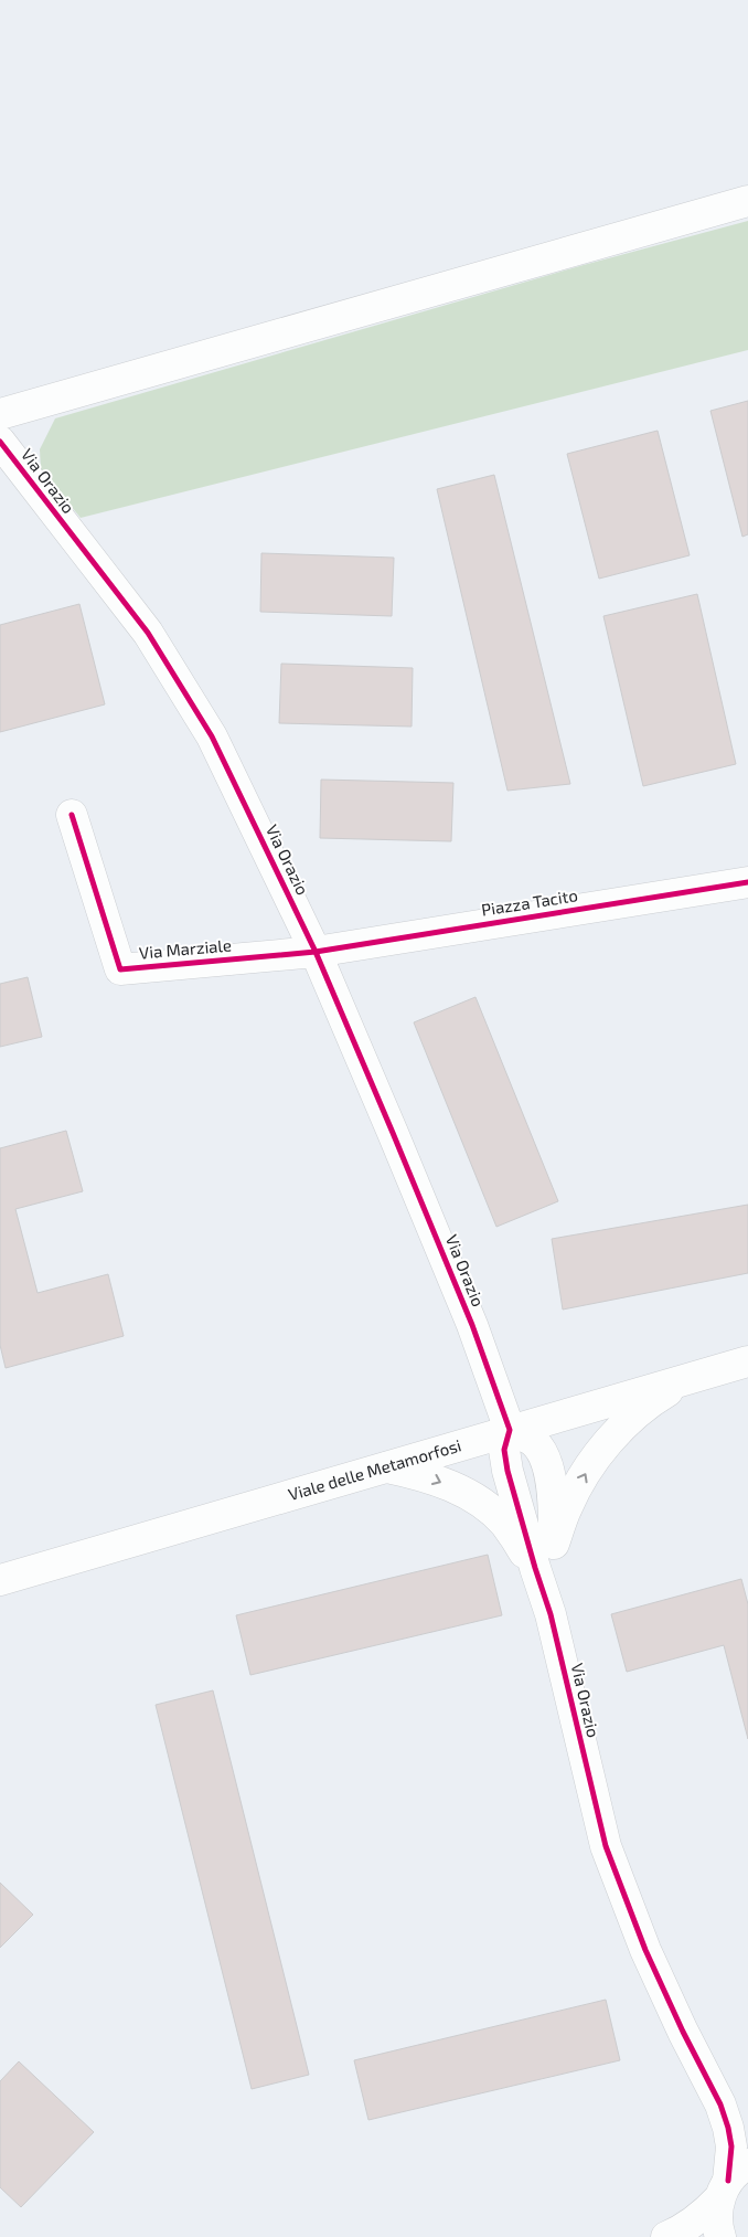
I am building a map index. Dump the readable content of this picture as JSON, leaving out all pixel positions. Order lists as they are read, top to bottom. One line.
{"streets":{"street":["Via Orazio","Piazza Tacito","Via Marziale","Viale delle Metamorfosi"]},"crossings":[["Via Orazio","Piazza Tacito"],["Via Orazio","Via Marziale"],["Via Orazio","Viale delle Metamorfosi"],["Piazza Tacito","Via Marziale"]]}
